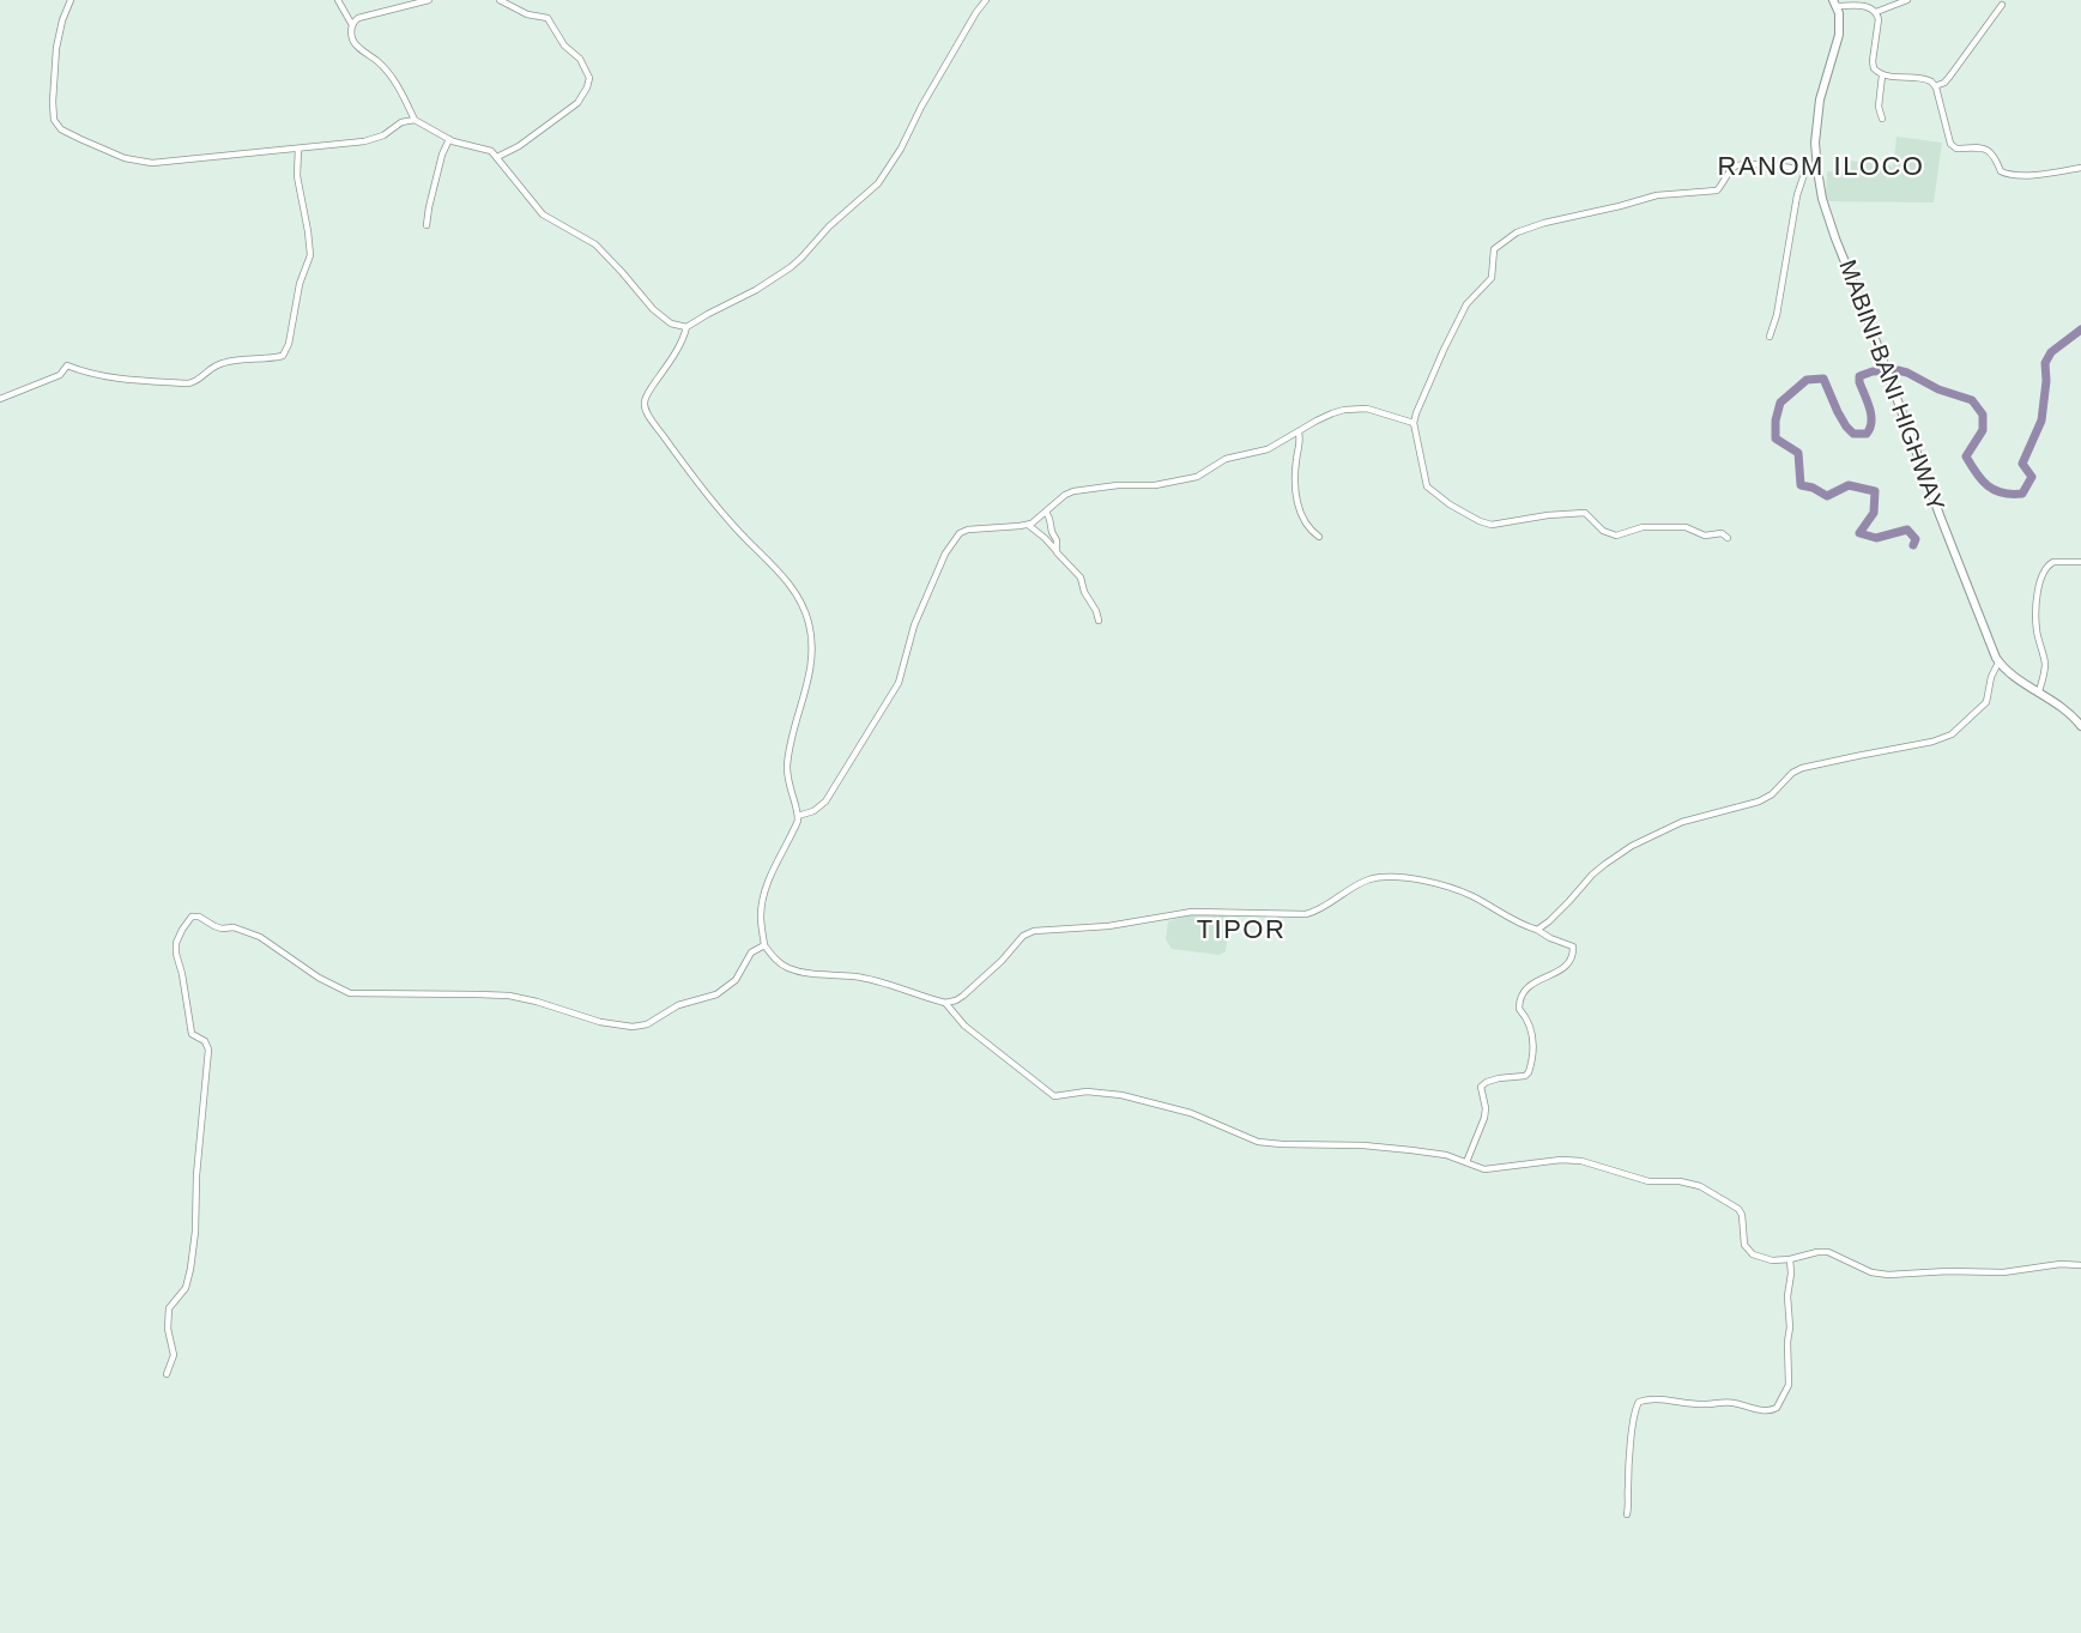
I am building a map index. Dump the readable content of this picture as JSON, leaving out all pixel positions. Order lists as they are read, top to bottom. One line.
{"streets":{"main road":["MABINI-BANI HIGHWAY"]},"districts":["RANOM ILOCO","TIPOR"]}
